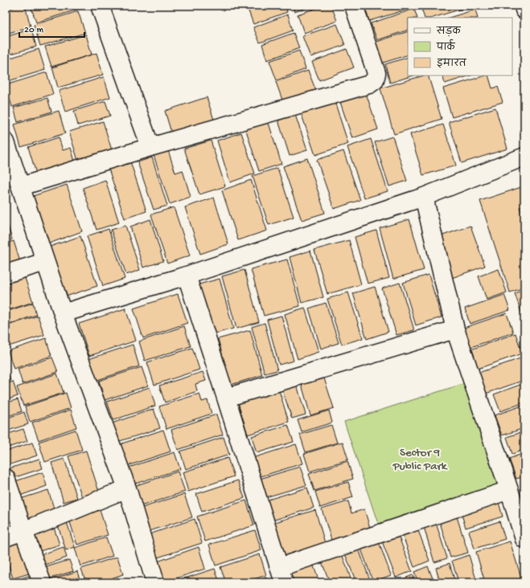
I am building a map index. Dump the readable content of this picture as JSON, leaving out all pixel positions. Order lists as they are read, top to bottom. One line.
{"parks":["Sector 9 Public Park"],"legend":["सड़क","पार्क","इमारत"],"scale_bar":"20 m"}
